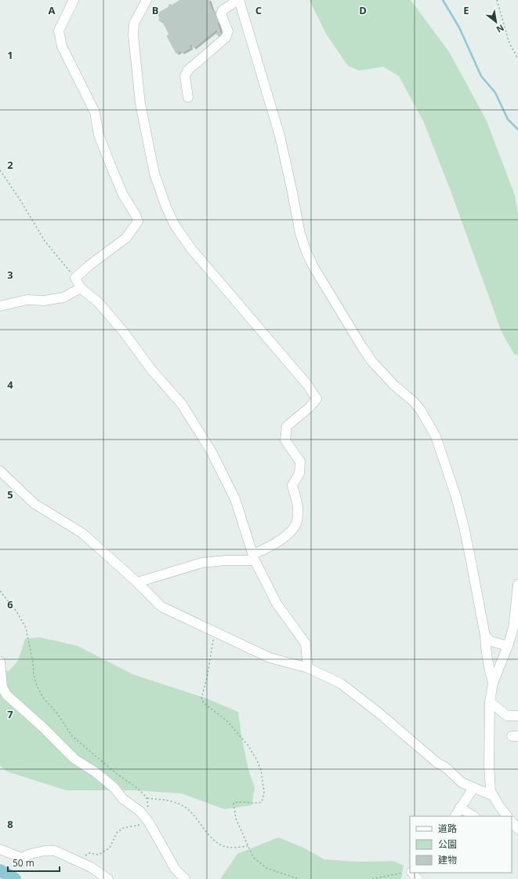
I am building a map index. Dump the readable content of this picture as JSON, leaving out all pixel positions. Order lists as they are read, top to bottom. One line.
{"legend":["道路","公園","建物"],"scale_bar":"50 m","north":"bottom right","grid":{"columns":["A","B","C","D","E"],"rows":["1","2","3","4","5","6","7","8"]}}
